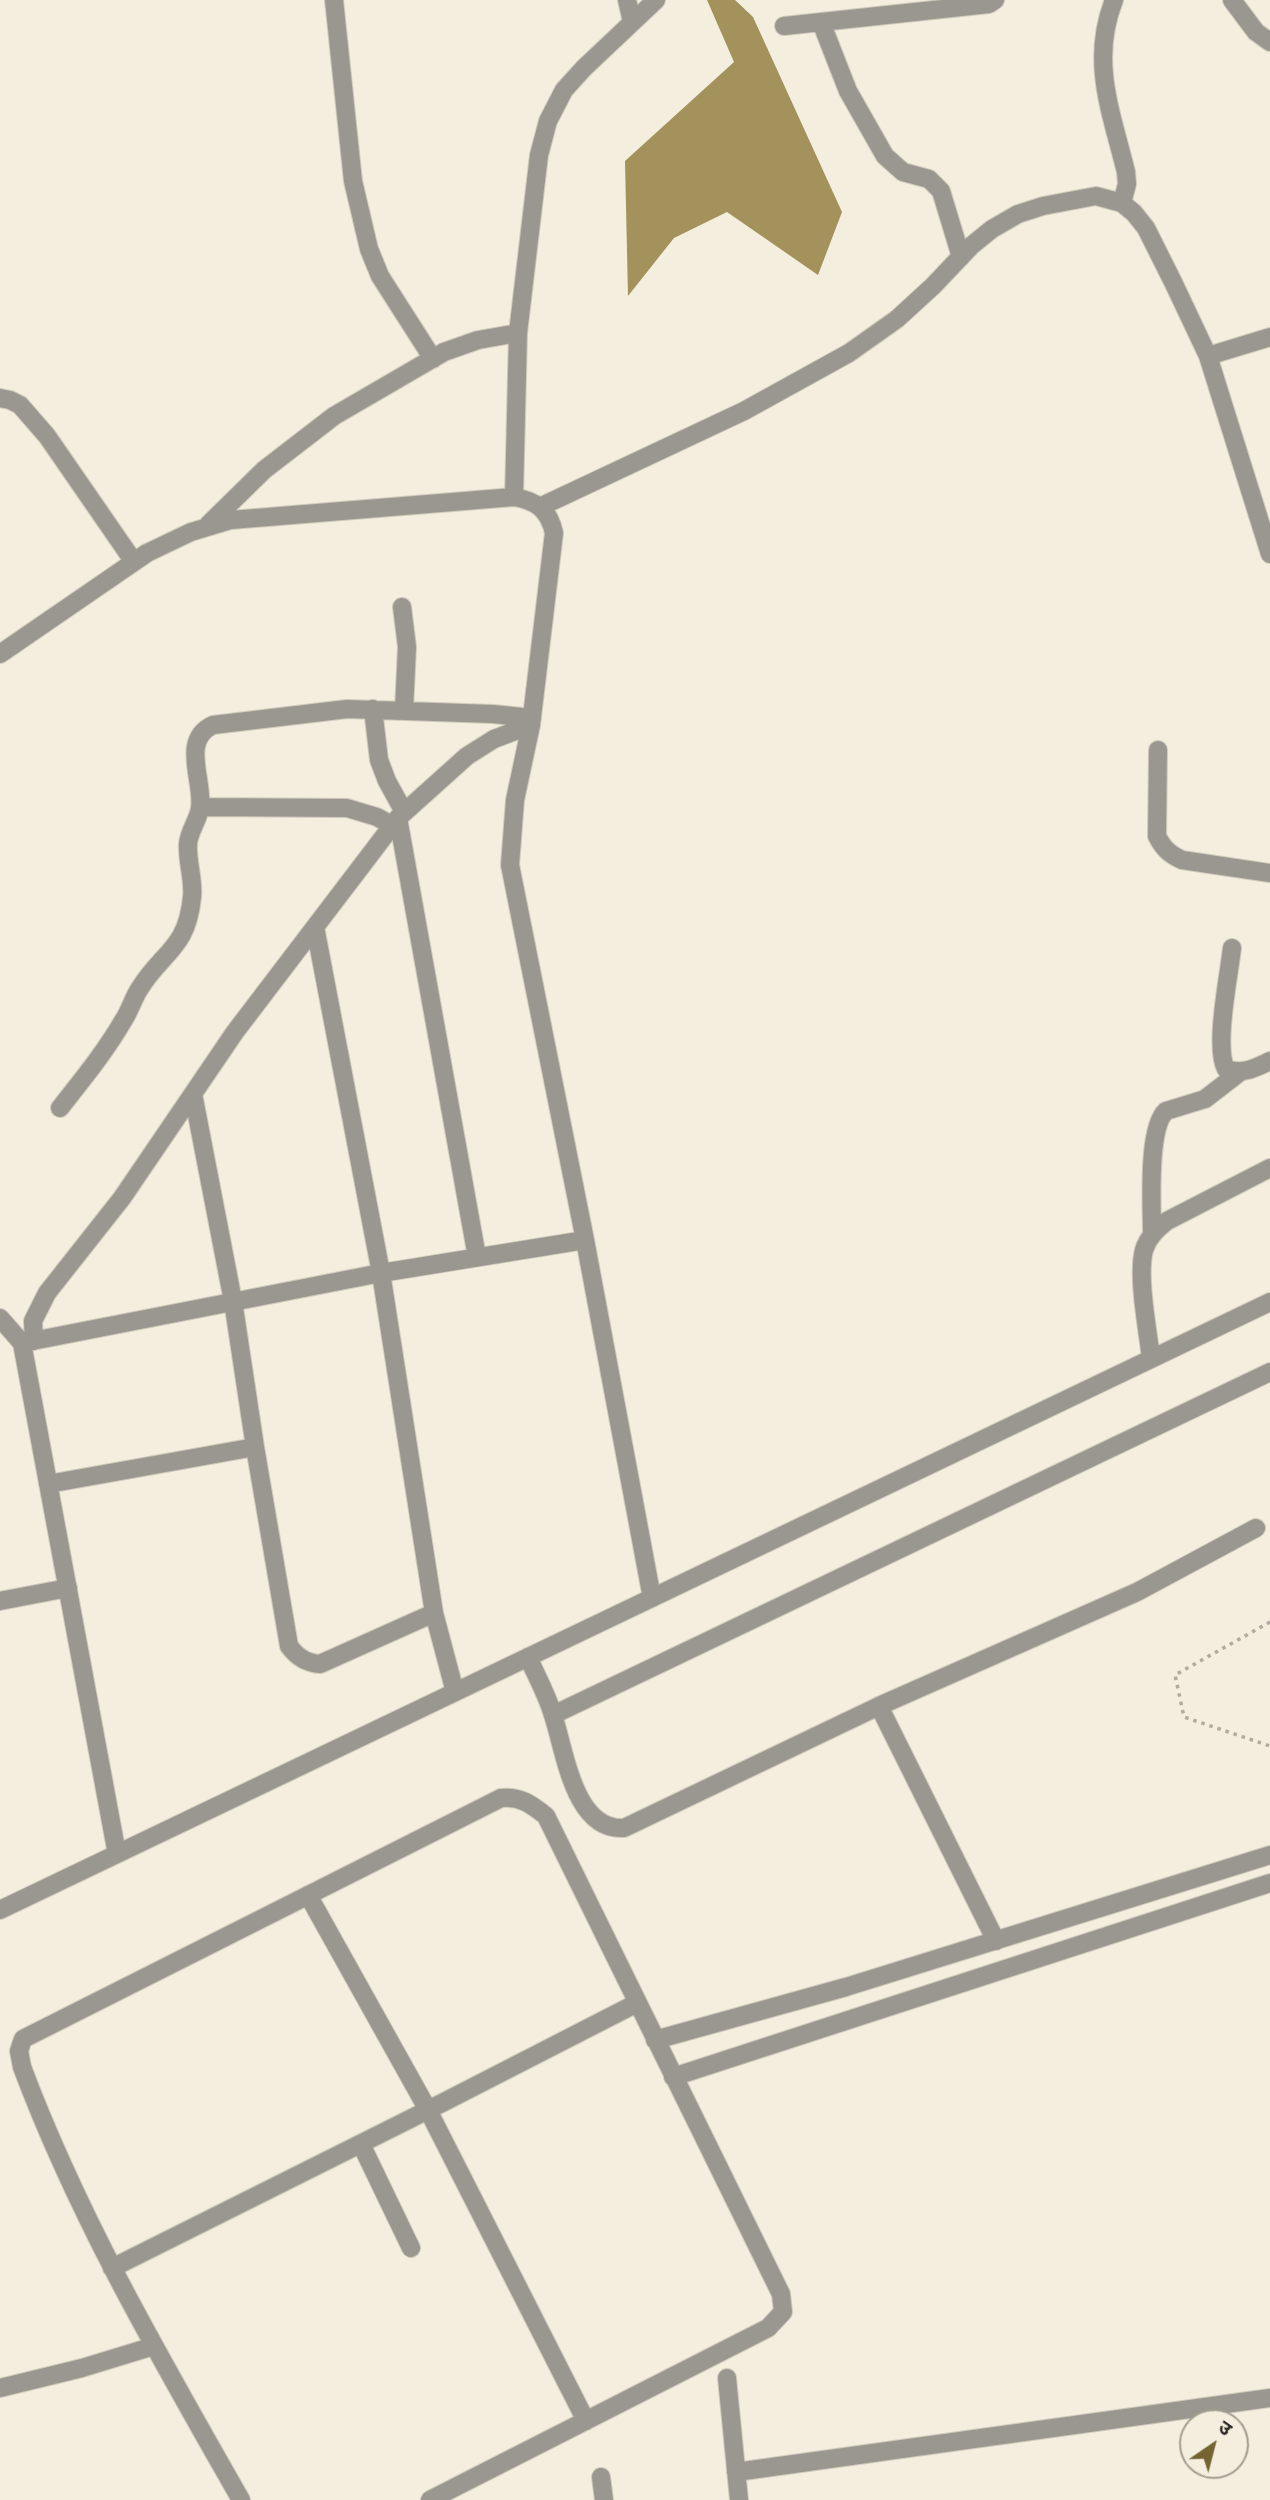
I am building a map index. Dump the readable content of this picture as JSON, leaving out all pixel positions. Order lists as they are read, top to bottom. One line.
{"north":"top right"}
